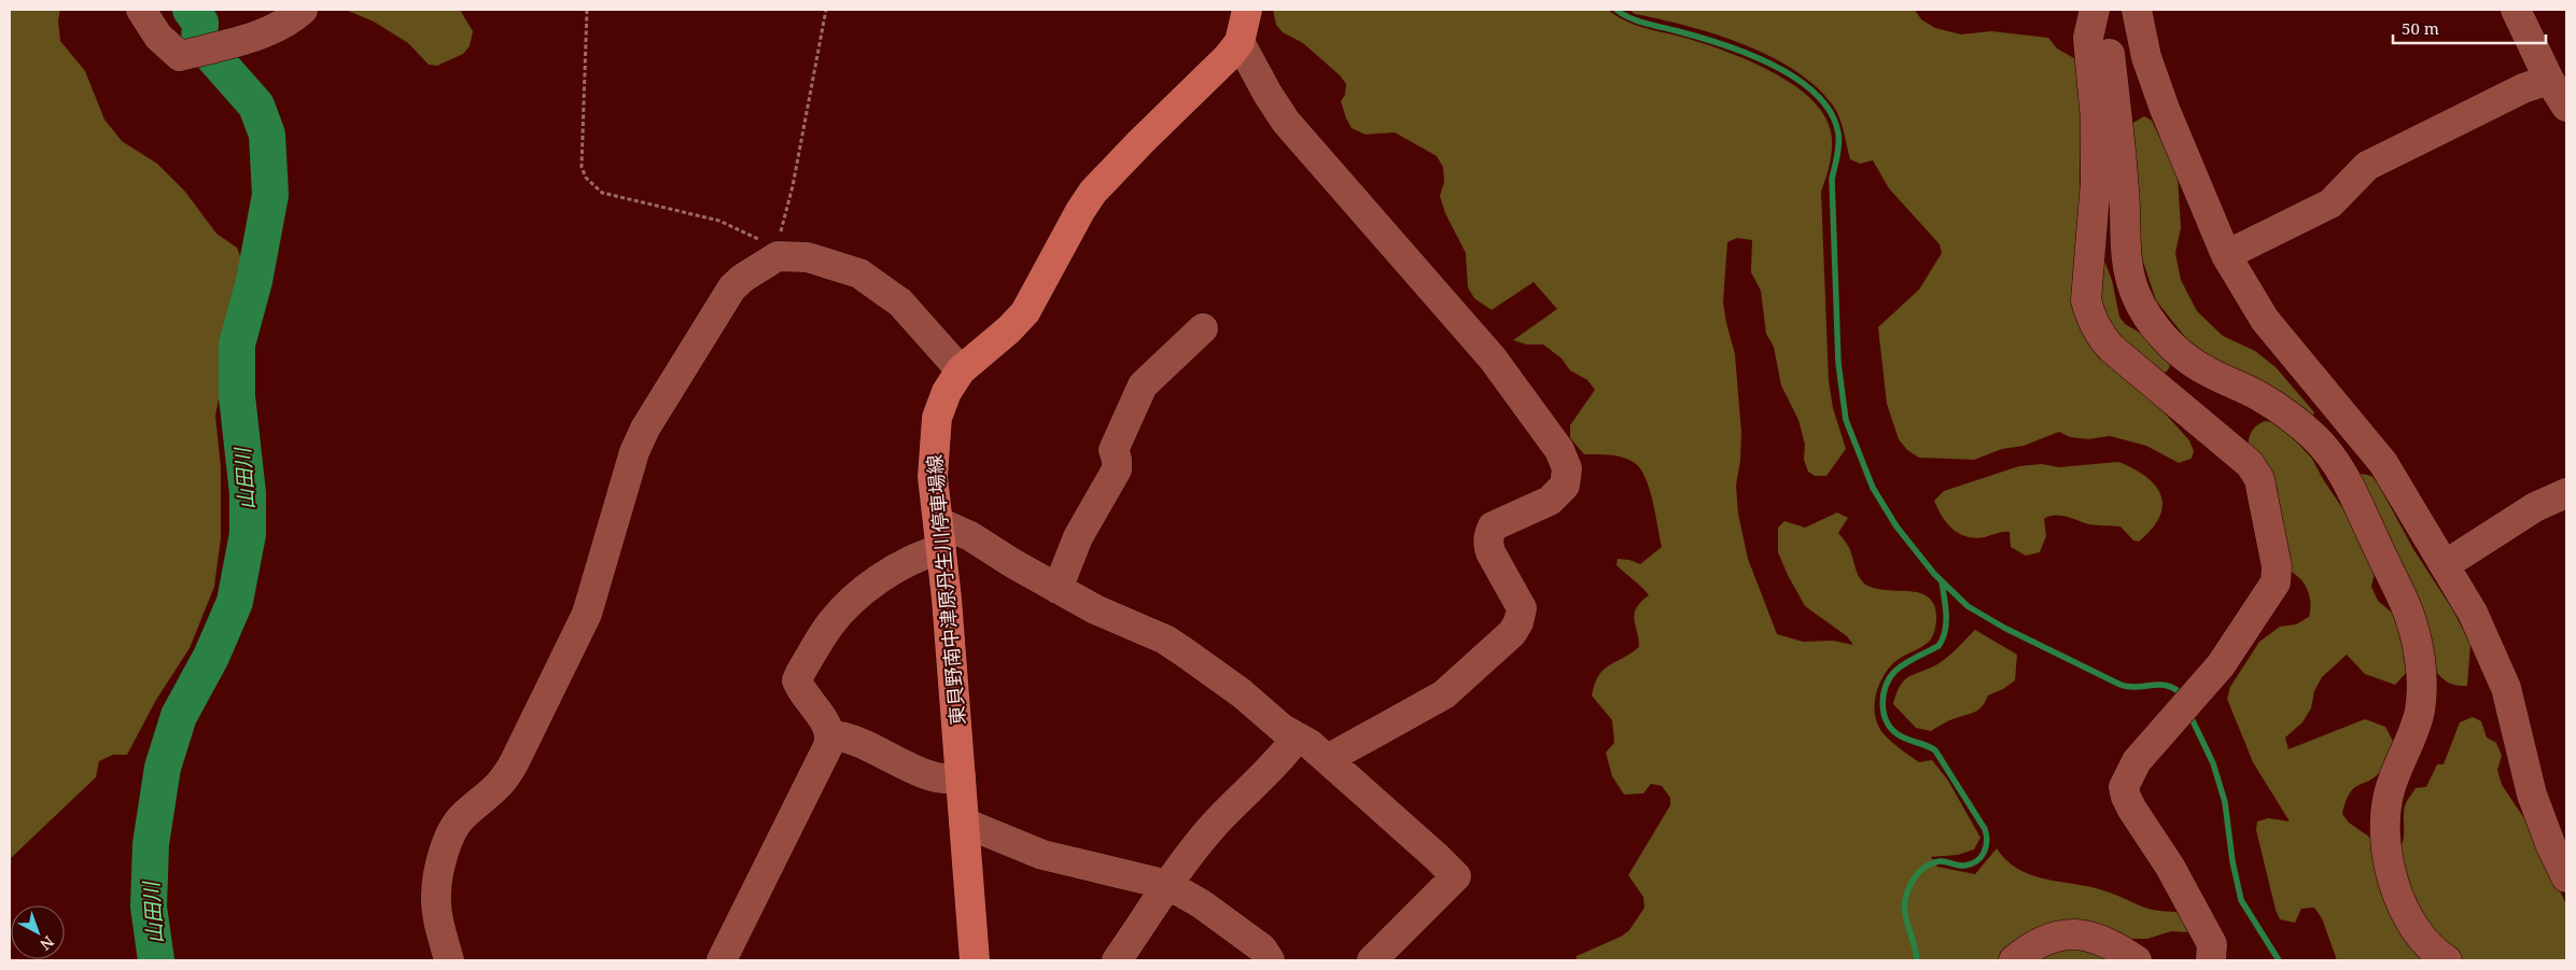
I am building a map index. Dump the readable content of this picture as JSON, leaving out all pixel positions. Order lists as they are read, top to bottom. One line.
{"streets":{"main road":["東貝野南中津原丹生川停車場線"]},"water":["山田川"],"scale_bar":"50 m","north":"bottom right"}
